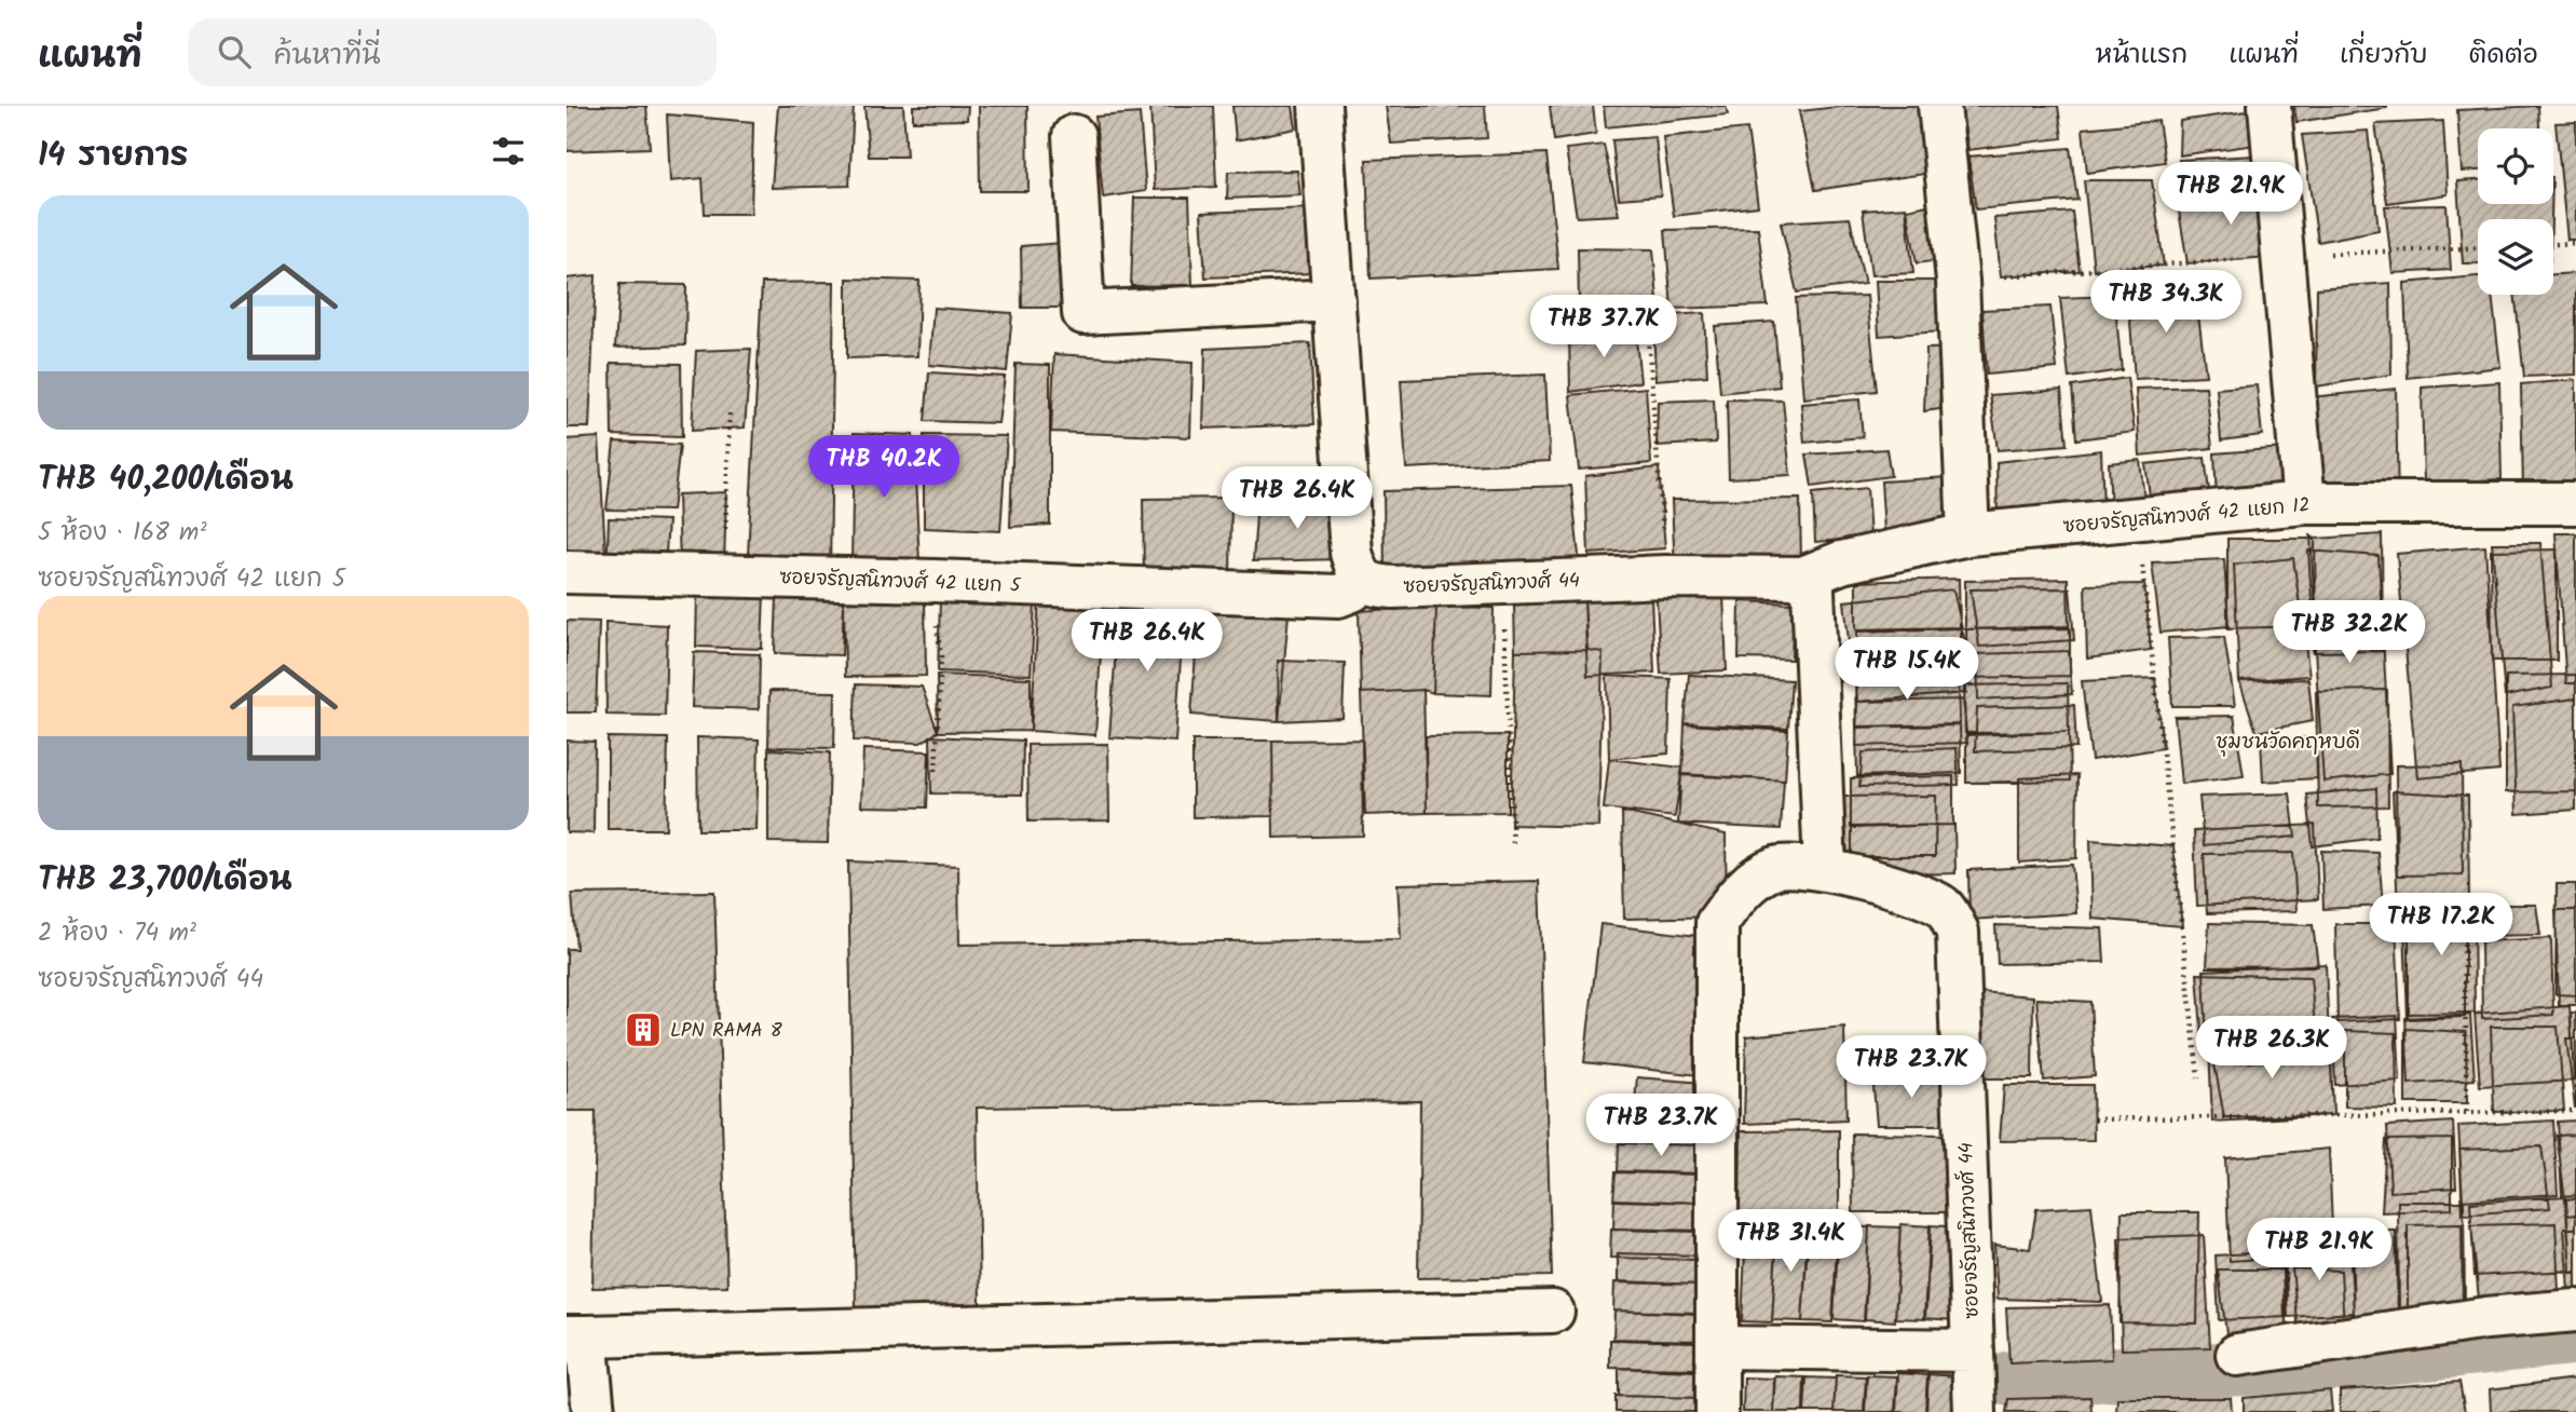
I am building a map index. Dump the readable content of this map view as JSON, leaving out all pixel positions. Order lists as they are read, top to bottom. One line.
{"streets":{"street":["ซอยจรัญสนิทวงศ์ 42 แยก 12","ซอยจรัญสนิทวงศ์ 42 แยก 5","ซอยจรัญสนิทวงศ์ 44"]},"crossings":[["ซอยจรัญสนิทวงศ์ 42 แยก 12","ซอยจรัญสนิทวงศ์ 44"],["ซอยจรัญสนิทวงศ์ 42 แยก 5","ซอยจรัญสนิทวงศ์ 44"]],"districts":["ชุมชนวัดคฤหบดี"],"places":{"building":["LPN RAMA 8"]},"page":{"header":"แผนที่","search":"ค้นหาที่นี่","nav":["หน้าแรก","แผนที่","เกี่ยวกับ","ติดต่อ"],"heading":"14 รายการ","price":["THB 21.9K","THB 34.3K","THB 37.7K","THB 40.2K","THB 26.4K","THB 32.2K","THB 26.4K","THB 15.4K","THB 17.2K","THB 26.3K","THB 23.7K","THB 23.7K","THB 31.4K","THB 21.9K"],"list":[{"name":"THB 40,200/เดือน","note":"5 ห้อง · 168 m² · ซอยจรัญสนิทวงศ์ 42 แยก 5"},{"name":"THB 23,700/เดือน","note":"2 ห้อง · 74 m² · ซอยจรัญสนิทวงศ์ 44"}]}}
